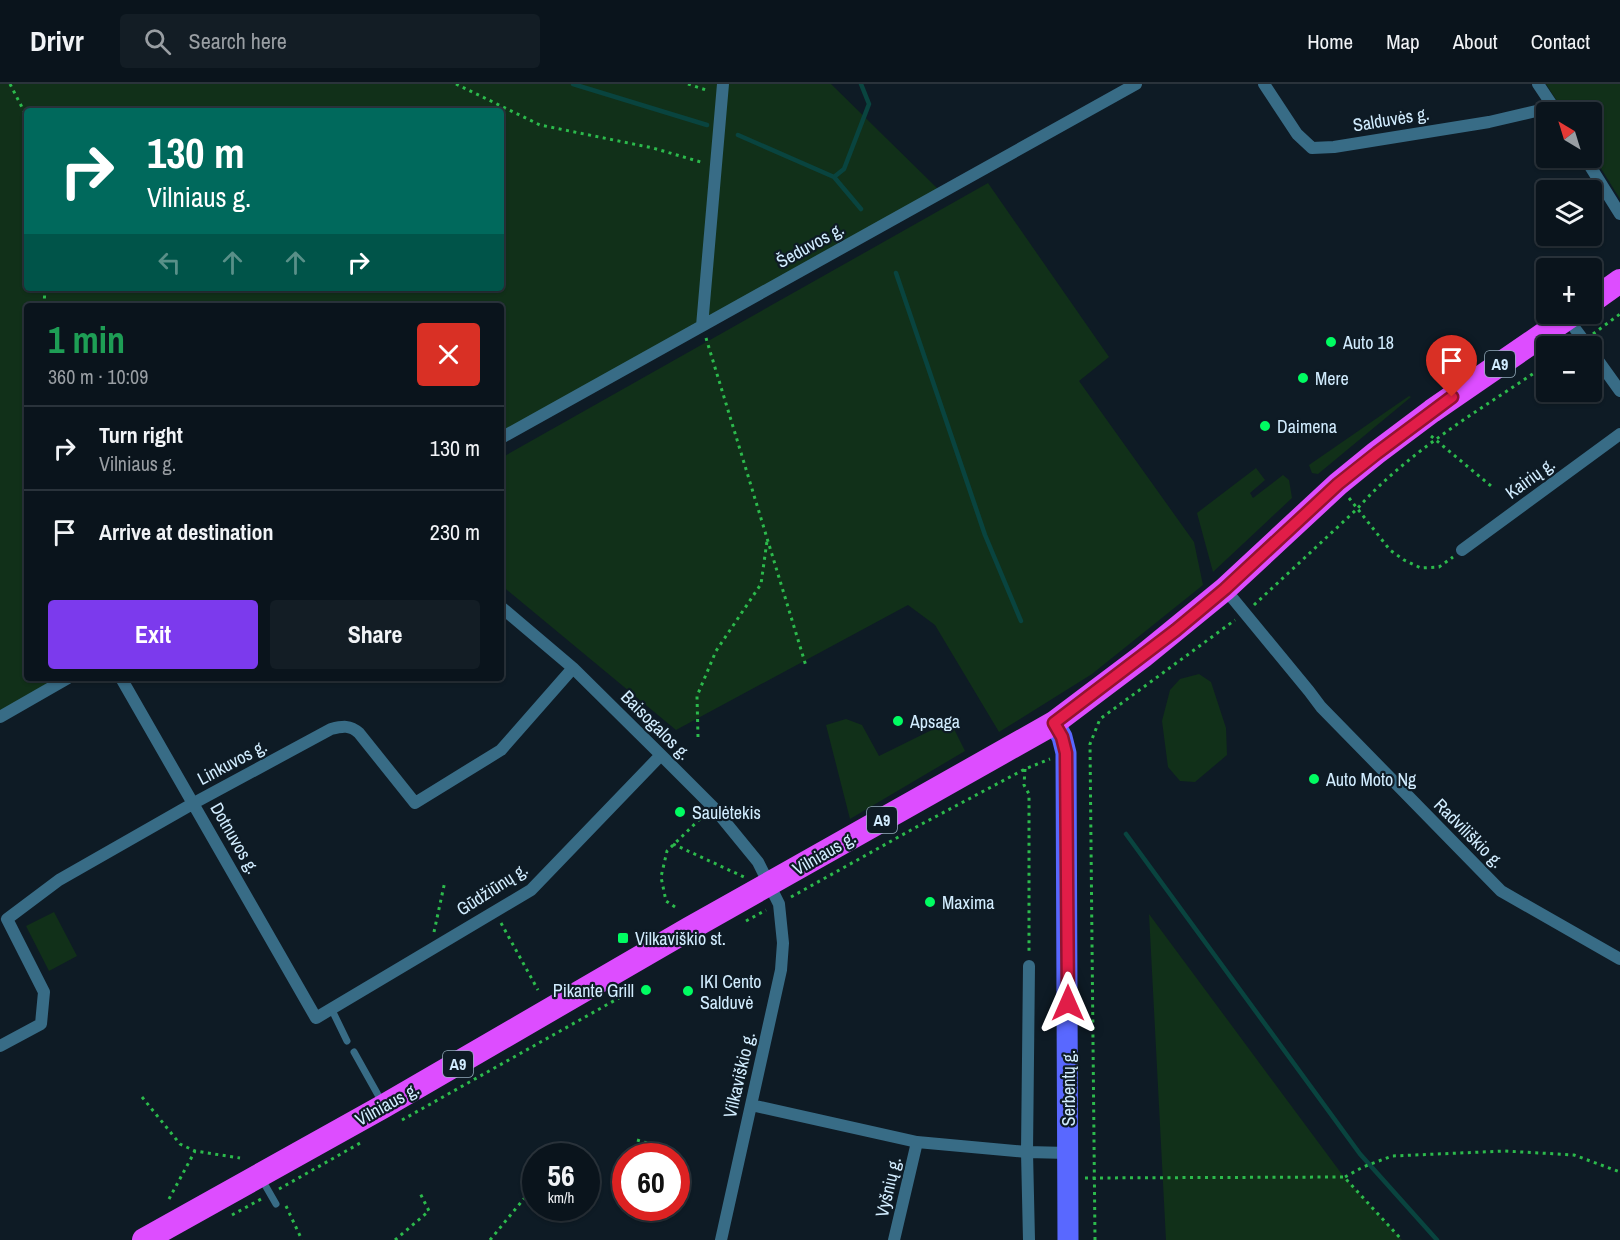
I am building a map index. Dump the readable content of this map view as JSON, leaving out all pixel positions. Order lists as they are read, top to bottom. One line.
{"streets":{"highway":["A9","Vilniaus g."],"main road":["Serbentų g."],"street":["Salduvės g.","Šeduvos g.","Kairių g.","Baisogalos g.","Linkuvos g.","Radviliškio g.","Dotnuvos g.","Gūdžiūnų g.","Vilkaviškio g.","Vyšnių g."]},"crossings":[["Baisogalos g.","Linkuvos g."],["Baisogalos g.","Vilniaus g."],["Baisogalos g.","Gūdžiūnų g."],["Baisogalos g.","Vilkaviškio g."],["Linkuvos g.","Dotnuvos g."],["Radviliškio g.","Vilniaus g."],["Dotnuvos g.","Gūdžiūnų g."],["Vilniaus g.","Vilkaviškio g."],["Vilniaus g.","Serbentų g."]],"places":{"other":["Auto 18","Mere","Daimena","Apsaga","Auto Moto Ng","Saulėtekis","Maxima","Pikante Grill","IKI Cento Salduvė"],"transit":["Vilkaviškio st."]},"north":"top left","page":{"header":"Drivr","search":"Search here","nav":["Home","Map","About","Contact"],"map_buttons":["+","−"],"turn":["130 m","Vilniaus g."],"heading":["1 min","360 m · 10:09"],"list":[{"name":"Turn right","note":"Vilniaus g.","value":"130 m"},{"name":"Arrive at destination","value":"230 m"}],"buttons":["Exit","Share"],"speed":"56 km/h","limit":"60"}}
